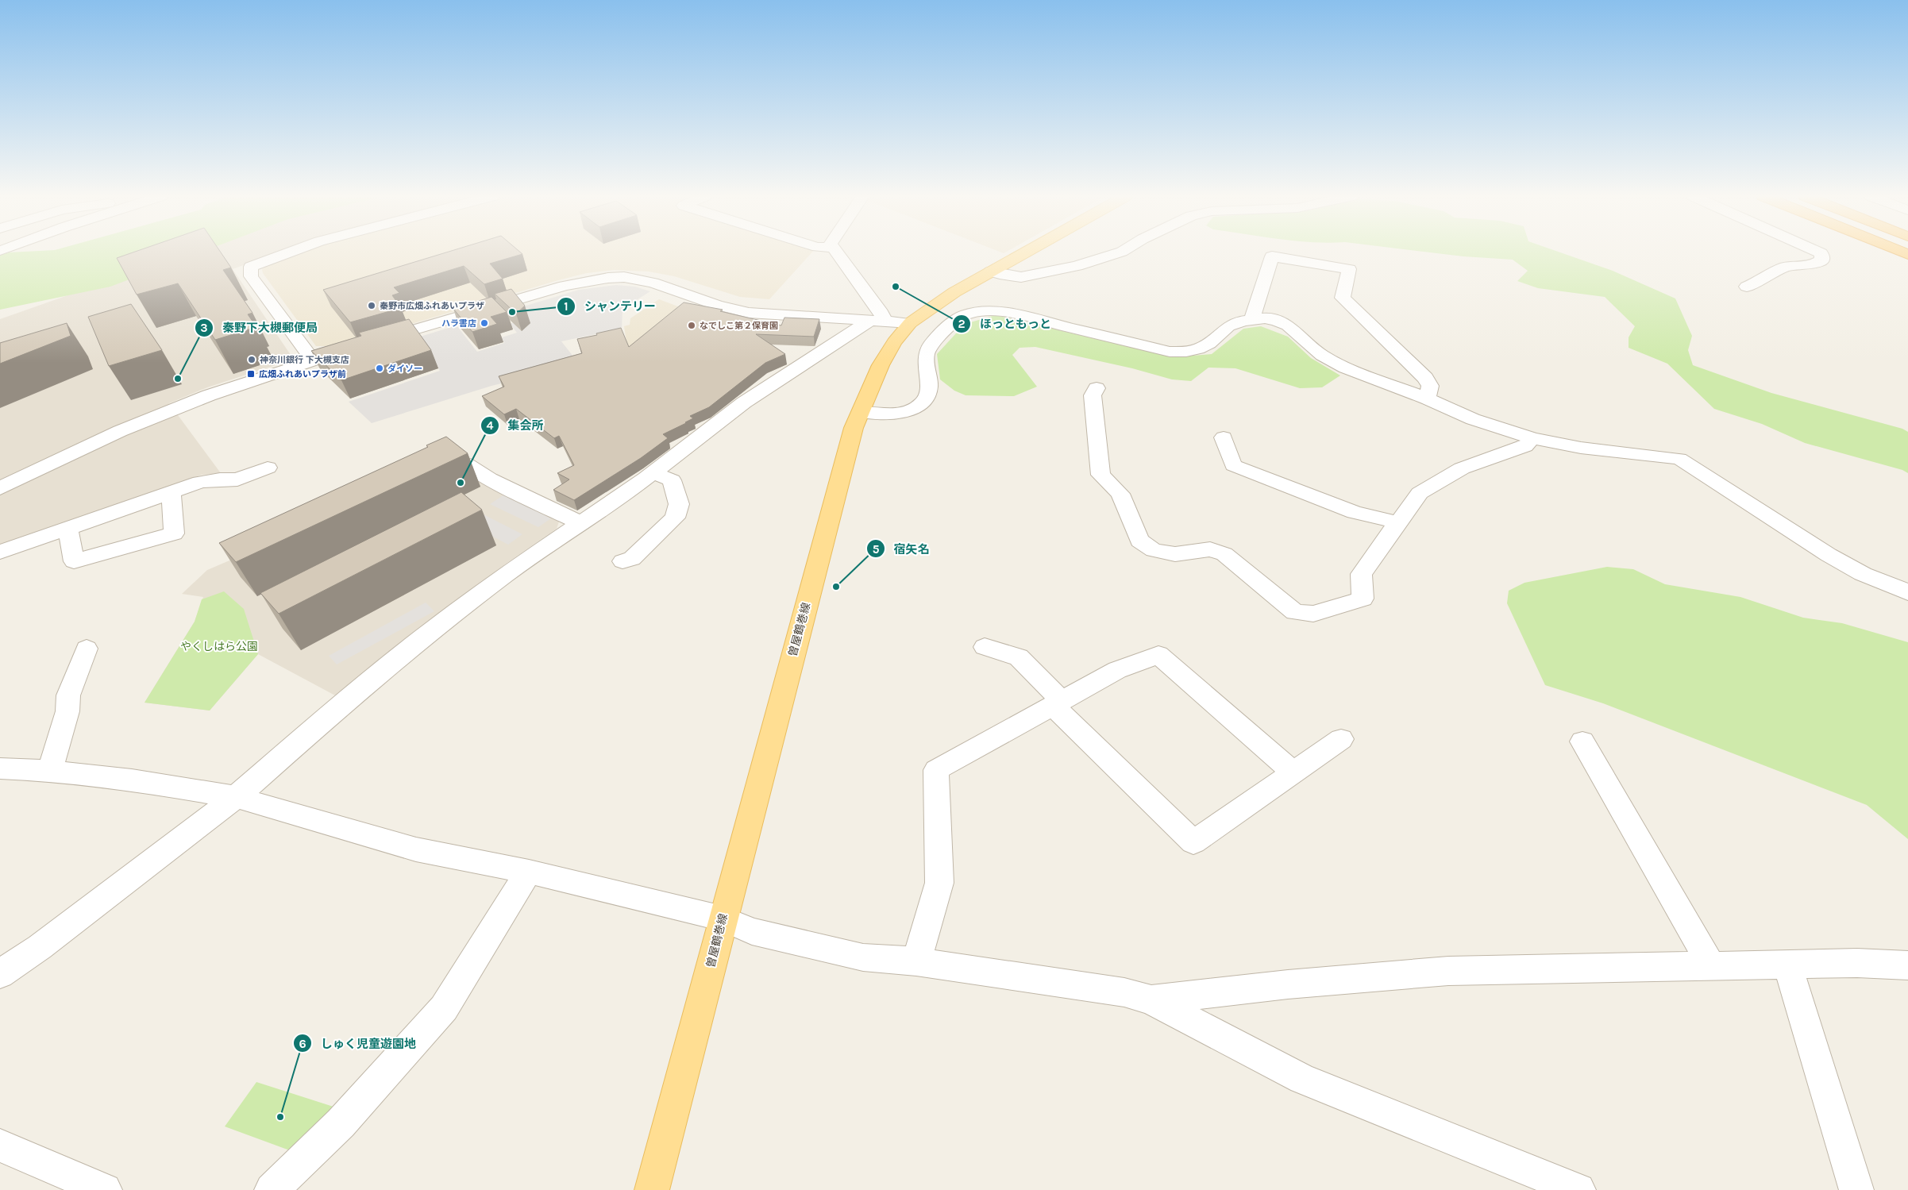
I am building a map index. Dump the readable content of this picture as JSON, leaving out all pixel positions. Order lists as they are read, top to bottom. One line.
{"streets":{"main road":["曽屋鶴巻線"]},"parks":["やくしはら公園"],"places":{"other":["ほっともっと","秦野市広畑ふれあいプラザ","シャンテリー","ハラ書店","なでしこ第２保育園","神奈川銀行 下大槻支店","ダイソー","秦野下大槻郵便局","集会所","宿矢名","しゅく児童遊園地"],"transit":["広畑ふれあいプラザ前"]}}
